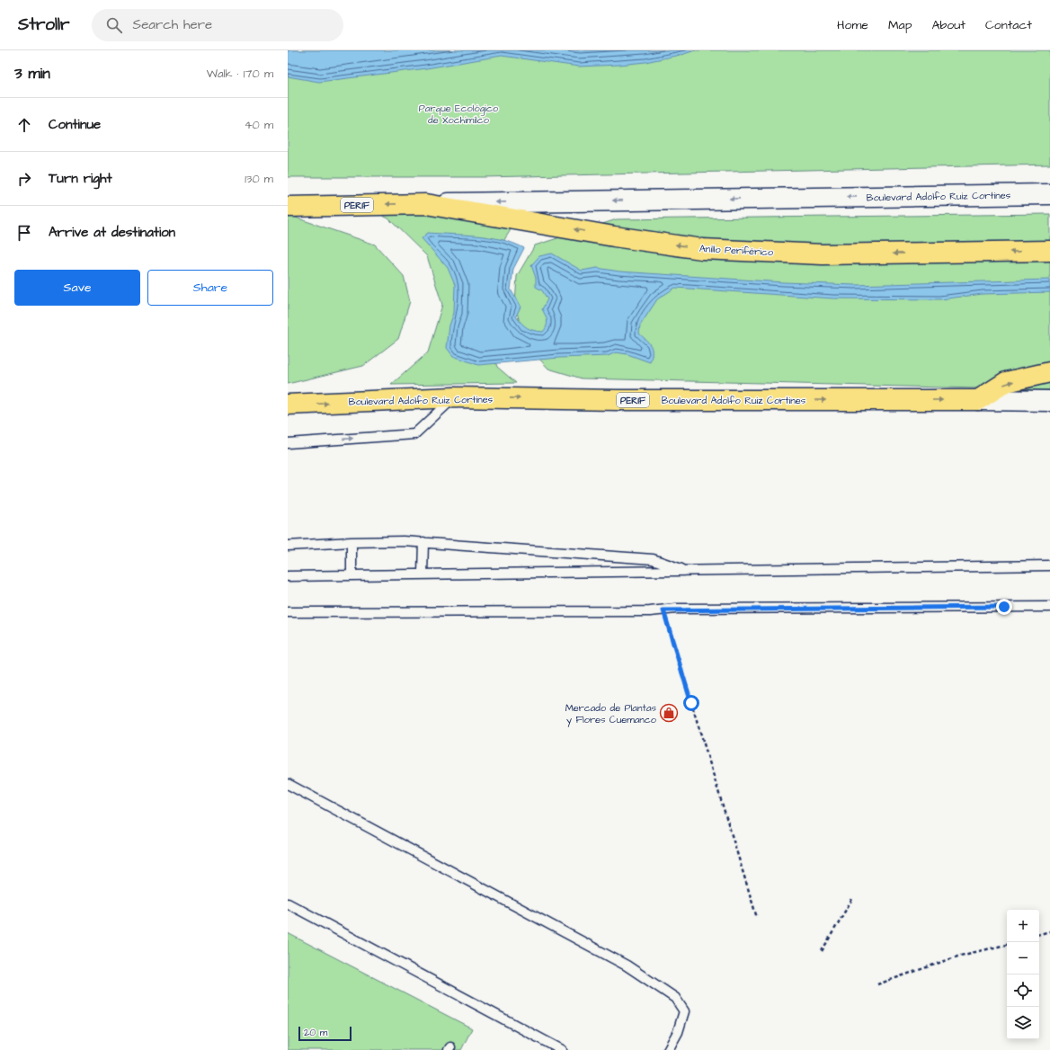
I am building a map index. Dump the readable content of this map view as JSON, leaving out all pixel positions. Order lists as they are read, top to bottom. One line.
{"streets":{"highway":["Boulevard Adolfo Ruiz Cortines","PERIF","Anillo Periférico"]},"crossings":[["Boulevard Adolfo Ruiz Cortines","Anillo Periférico"]],"one_way":["Anillo Periférico"],"parks":["Parque Ecológico de Xochimilco"],"places":{"shop":["Mercado de Plantas y Flores Cuemanco"]},"scale_bar":"20 m","page":{"header":"Strollr","search":"Search here","nav":["Home","Map","About","Contact"],"heading":["3 min","Walk · 170 m"],"list":[["Continue","40 m"],["Turn right","130 m"],"Arrive at destination"],"buttons":["Save","Share"],"map_buttons":["+","−"],"scale":"20 m"}}
